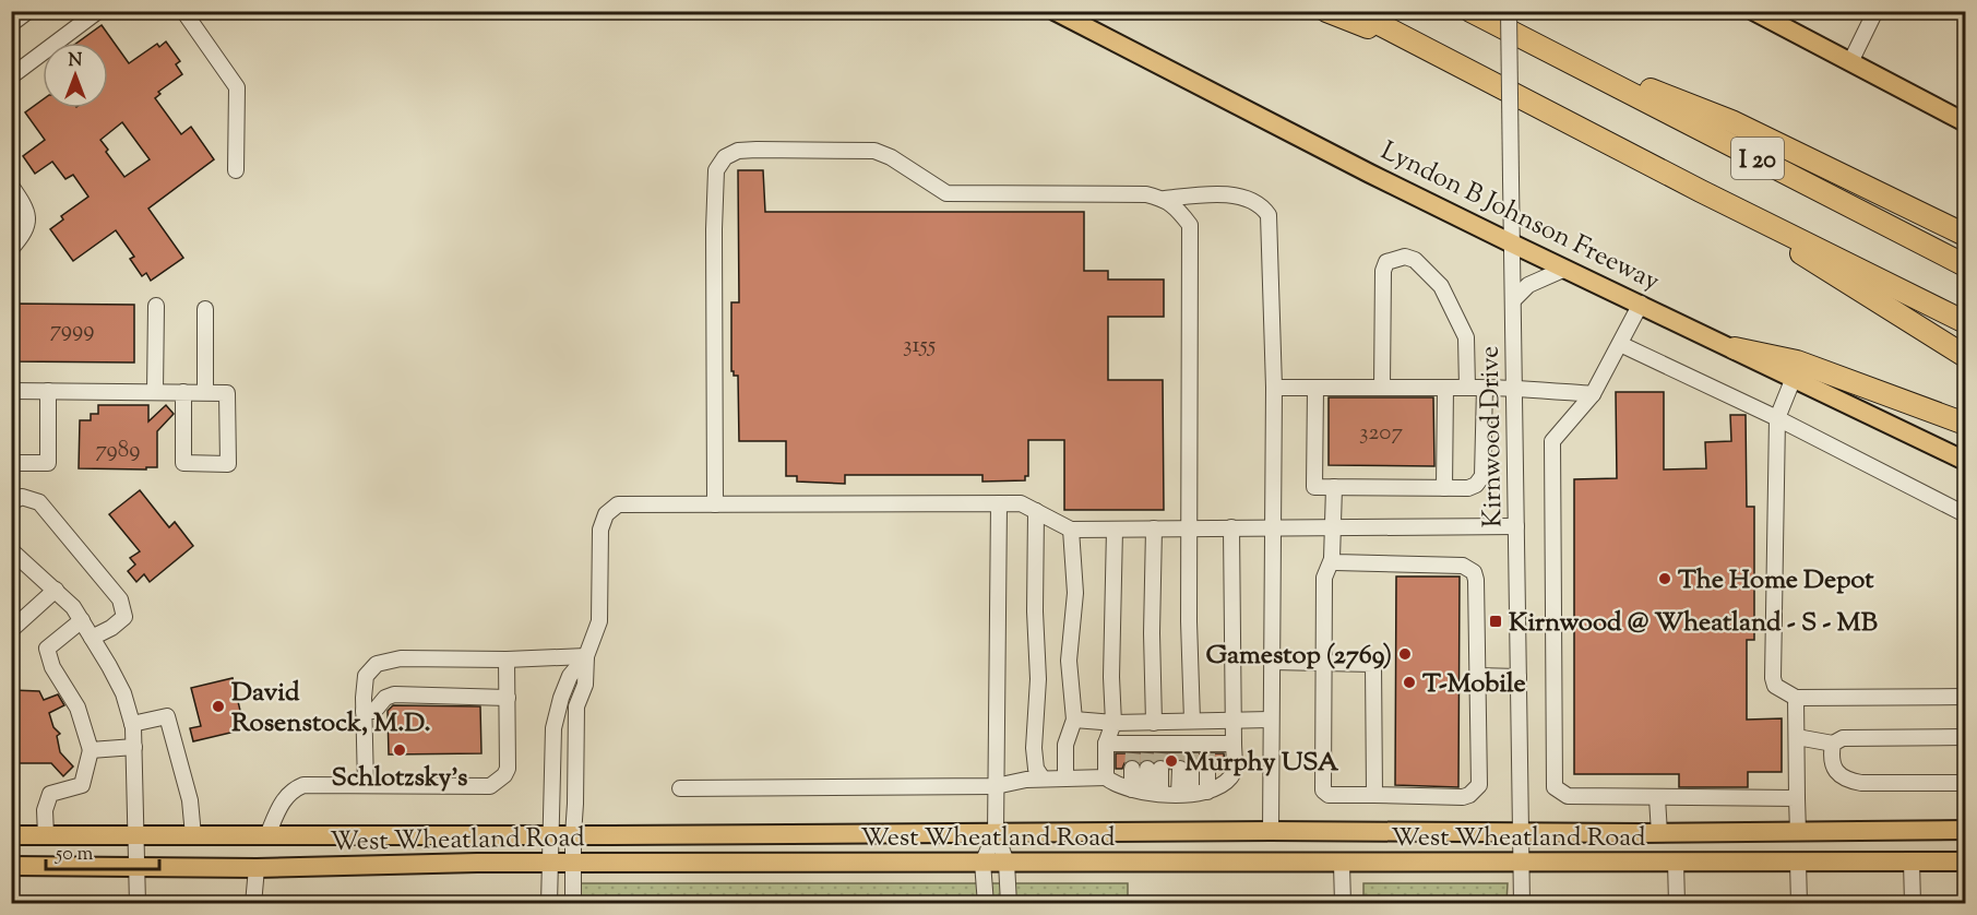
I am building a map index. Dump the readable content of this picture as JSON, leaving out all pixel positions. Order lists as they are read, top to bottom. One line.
{"streets":{"highway":["I 20"],"main road":["Lyndon B Johnson Freeway","West Wheatland Road"],"street":["Kirnwood Drive"]},"crossings":[["Lyndon B Johnson Freeway","Kirnwood Drive"],["Kirnwood Drive","West Wheatland Road"]],"places":{"other":["The Home Depot","Gamestop (2769)","T-Mobile","David Rosenstock, M.D.","Schlotzsky's","Murphy USA"],"transit":["Kirnwood @ Wheatland - S - MB"]},"house_numbers":["7999","3155","3207","7989"],"scale_bar":"50 m","north":"top"}
